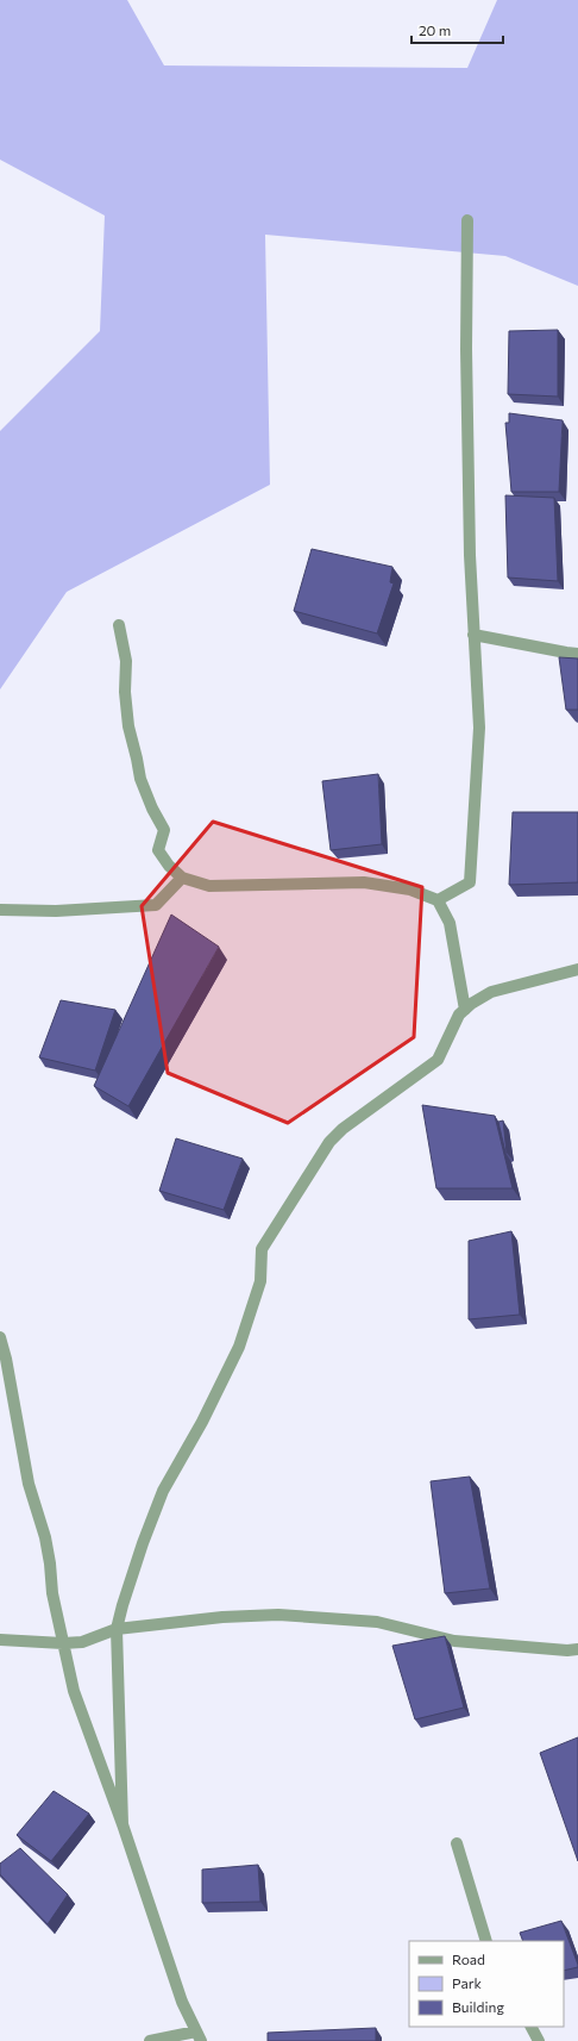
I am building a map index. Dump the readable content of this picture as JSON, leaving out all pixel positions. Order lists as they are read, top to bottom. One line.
{"legend":["Road","Park","Building"],"scale_bar":"20 m"}
